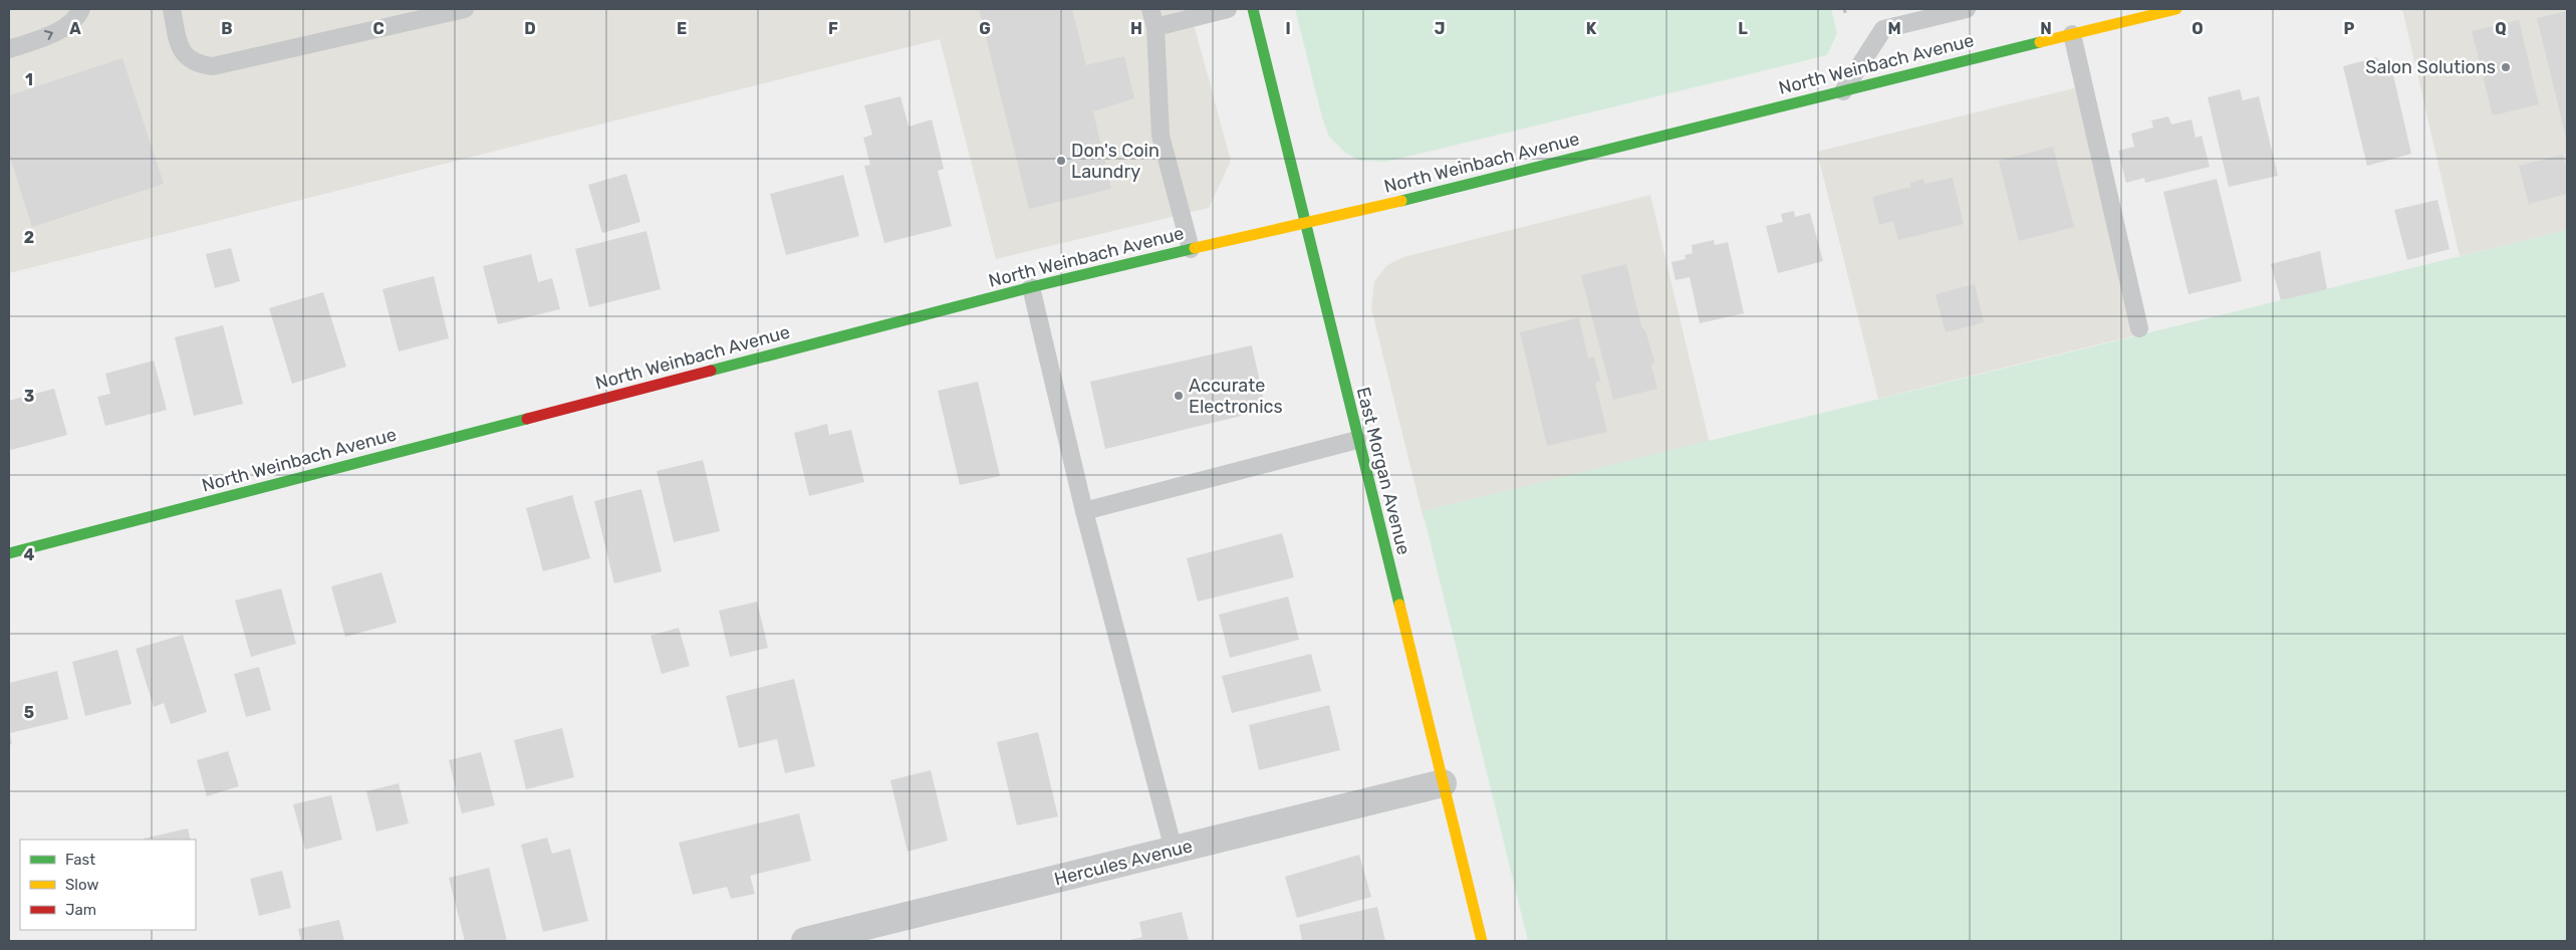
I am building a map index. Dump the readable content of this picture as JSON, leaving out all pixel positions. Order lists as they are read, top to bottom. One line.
{"streets":{"main road":["North Weinbach Avenue","East Morgan Avenue"],"street":["Hercules Avenue"]},"crossings":[["North Weinbach Avenue","East Morgan Avenue"],["East Morgan Avenue","Hercules Avenue"]],"places":["Salon Solutions","Don's Coin Laundry","Accurate Electronics"],"legend":["Fast","Slow","Jam"],"grid":{"columns":["A","B","C","D","E","F","G","H","I","J","K","L","M","N","O","P","Q"],"rows":["1","2","3","4","5"]}}
